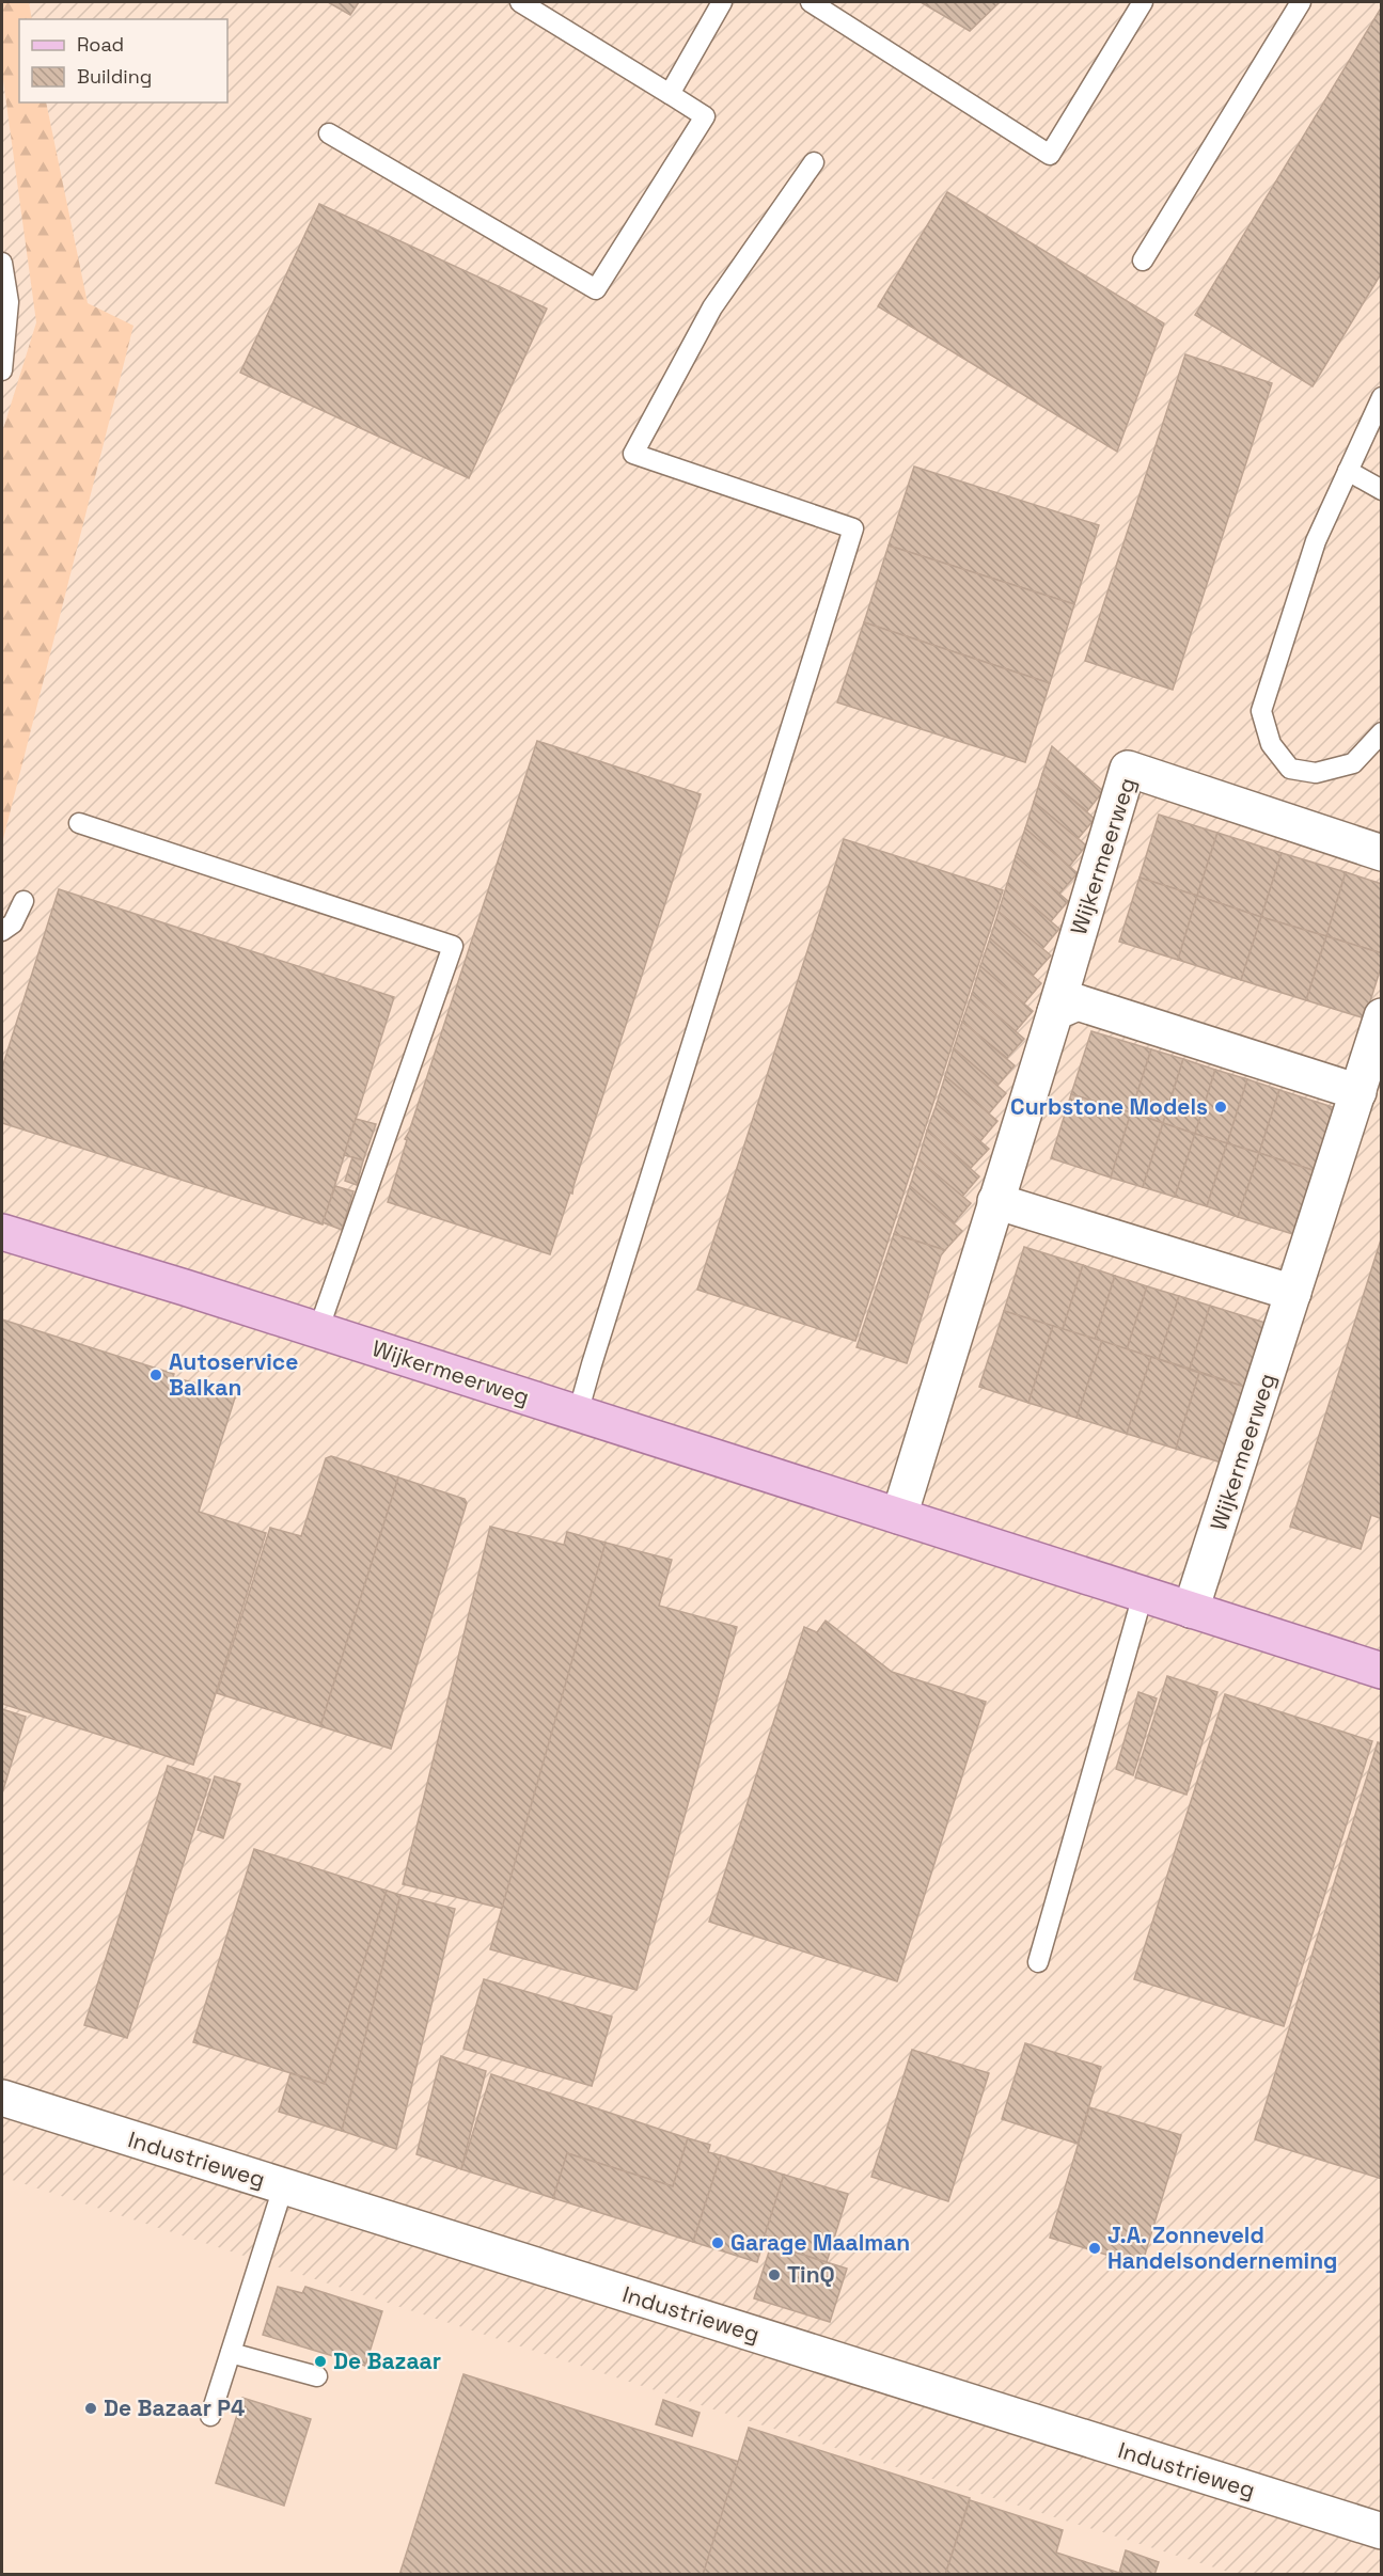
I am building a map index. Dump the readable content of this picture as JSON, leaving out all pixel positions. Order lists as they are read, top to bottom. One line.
{"streets":{"main road":["Wijkermeerweg"],"street":["Industrieweg"]},"places":["Curbstone Models","Autoservice Balkan","Garage Maalman","J.A. Zonneveld Handelsonderneming","TinQ","De Bazaar","De Bazaar P4"],"legend":["Road","Building"]}
